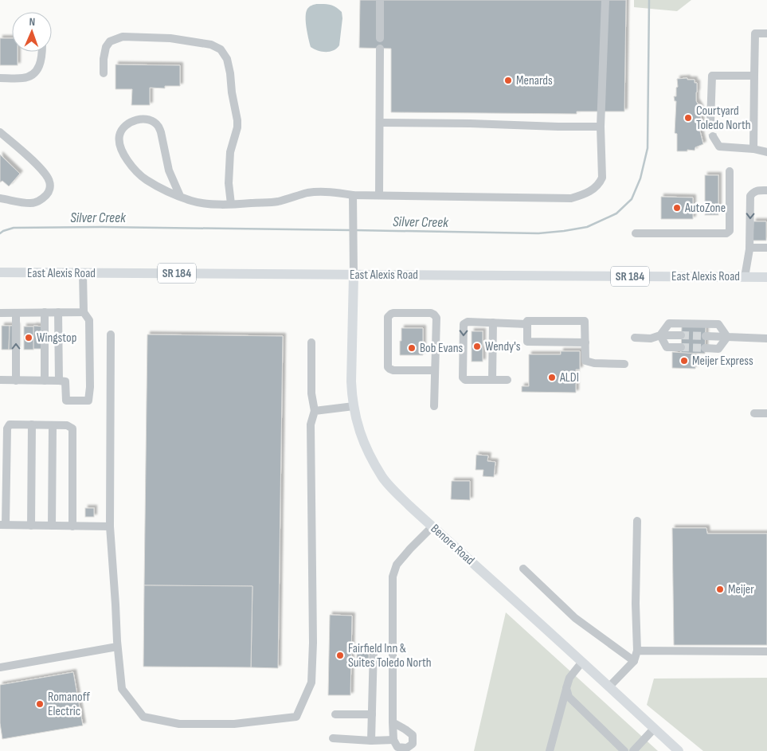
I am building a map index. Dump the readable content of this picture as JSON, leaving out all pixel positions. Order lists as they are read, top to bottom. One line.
{"streets":{"main road":["East Alexis Road","SR 184","Benore Road"]},"crossings":[["East Alexis Road","Benore Road"]],"water":["Silver Creek"],"places":["Menards","Courtyard Toledo North","AutoZone","Wingstop","Wendy's","Bob Evans","Meijer Express","ALDI","Meijer","Fairfield Inn & Suites Toledo North","Romanoff Electric"],"north":"top"}
